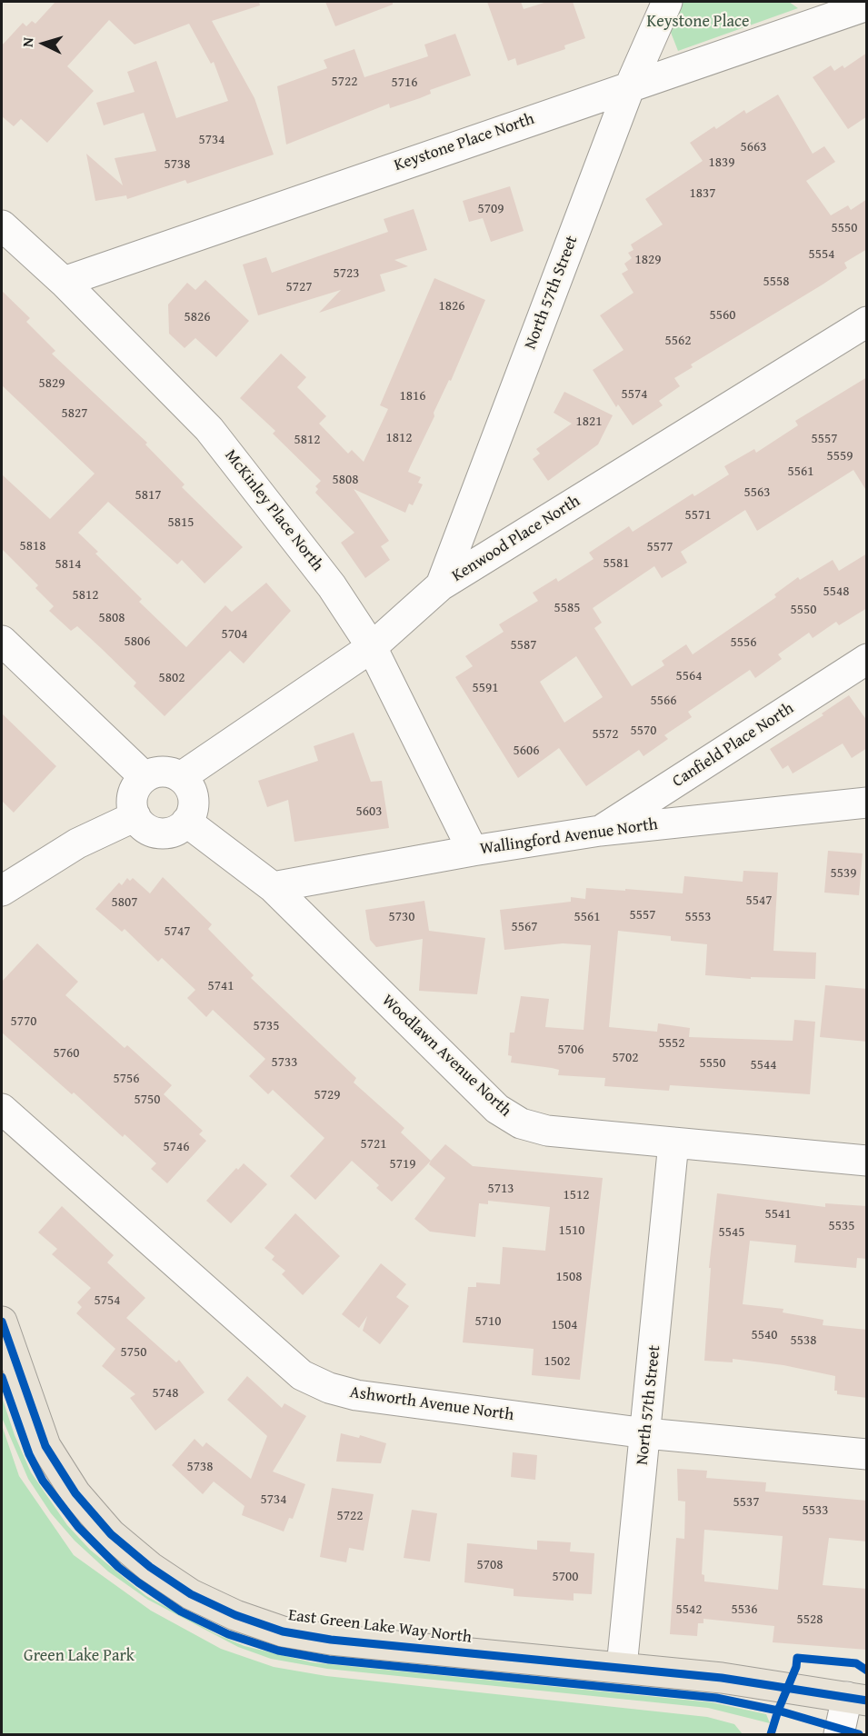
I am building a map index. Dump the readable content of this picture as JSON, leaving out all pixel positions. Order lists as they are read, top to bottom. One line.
{"streets":{"main road":["East Green Lake Way North"],"street":["Keystone Place North","North 57th Street","McKinley Place North","Kenwood Place North","Canfield Place North","Wallingford Avenue North","Woodlawn Avenue North","Ashworth Avenue North"]},"crossings":[["Keystone Place North","North 57th Street"],["Keystone Place North","McKinley Place North"],["North 57th Street","Kenwood Place North"],["North 57th Street","Woodlawn Avenue North"],["North 57th Street","Ashworth Avenue North"],["North 57th Street","East Green Lake Way North"],["McKinley Place North","Kenwood Place North"],["McKinley Place North","Wallingford Avenue North"],["Kenwood Place North","Woodlawn Avenue North"],["Canfield Place North","Wallingford Avenue North"],["Wallingford Avenue North","Woodlawn Avenue North"]],"parks":["Keystone Place","Green Lake Park"],"house_numbers":["5722","5716","5734","5663","1839","5738","1837","5709","5550","5554","1829","5723","5558","5727","1826","5560","5826","5562","5829","5574","1816","5827","1821","1812","5557","5812","5559","5561","5808","5563","5817","5571","5815","5818","5577","5581","5814","5548","5812","5585","5550","5808","5704","5806","5556","5587","5564","5802","5591","5566","5570","5572","5606","5603","5539","5547","5807","5557","5730","5561","5553","5567","5747","5741","5770","5735","5552","5706","5760","5702","5733","5550","5544","5756","5729","5750","5721","5746","5719","5713","1512","5541","5535","1510","5545","1508","5754","5710","1504","5540","5538","5750","1502","5748","5738","5734","5537","5533","5722","5708","5700","5542","5536","5528"],"north":"left"}
